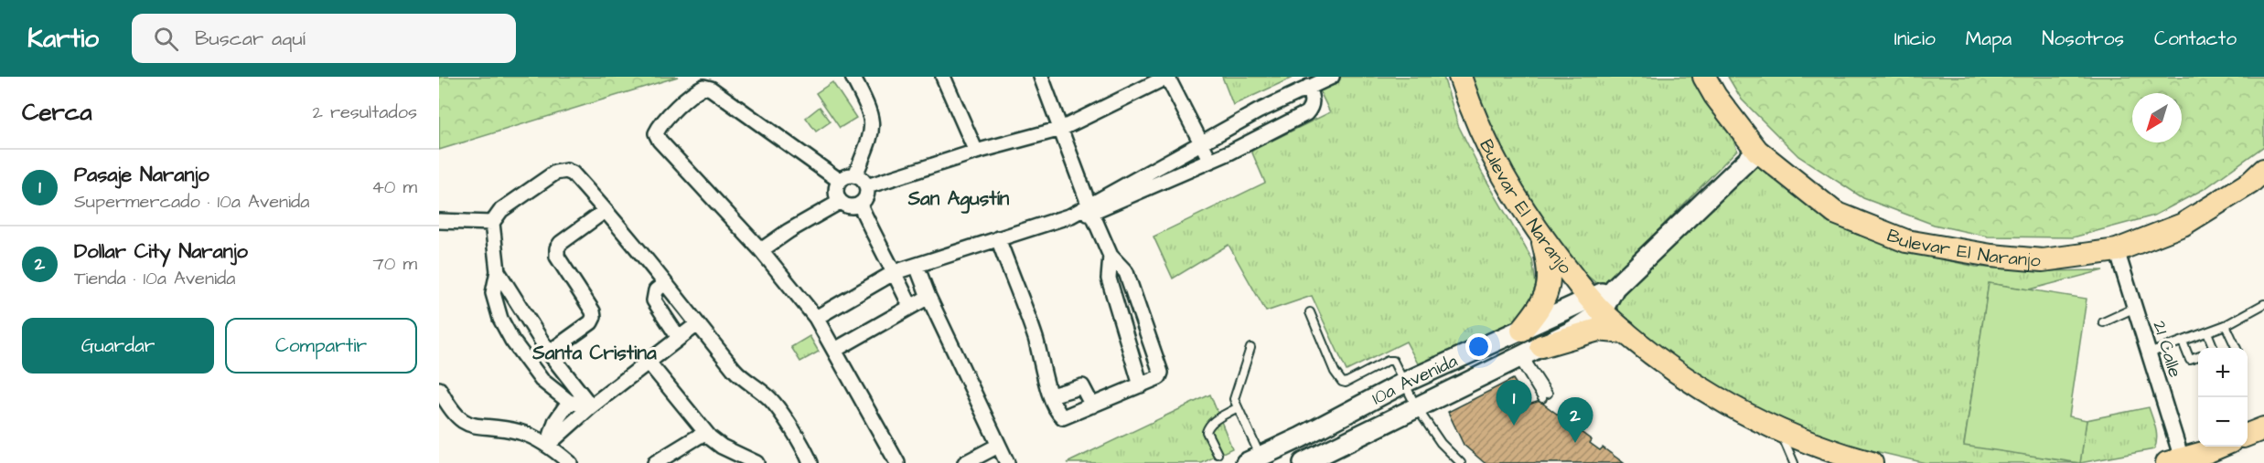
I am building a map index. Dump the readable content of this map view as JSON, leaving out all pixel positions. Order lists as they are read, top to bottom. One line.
{"streets":{"main road":["Bulevar El Naranjo"],"street":["21 Calle","10a Avenida"]},"crossings":[["Bulevar El Naranjo","21 Calle"],["Bulevar El Naranjo","10a Avenida"]],"districts":["San Agustín","Santa Cristina"],"north":"bottom left","page":{"header":"Kartio","search":"Buscar aquí","nav":["Inicio","Mapa","Nosotros","Contacto"],"heading":["Cerca","2 resultados"],"list":[{"mark":"1","name":"Pasaje Naranjo","note":"Supermercado · 10a Avenida","value":"40 m"},{"mark":"2","name":"Dollar City Naranjo","note":"Tienda · 10a Avenida","value":"70 m"}],"buttons":["Guardar","Compartir"],"map_buttons":["+","−"],"pins":["1","2"]}}
